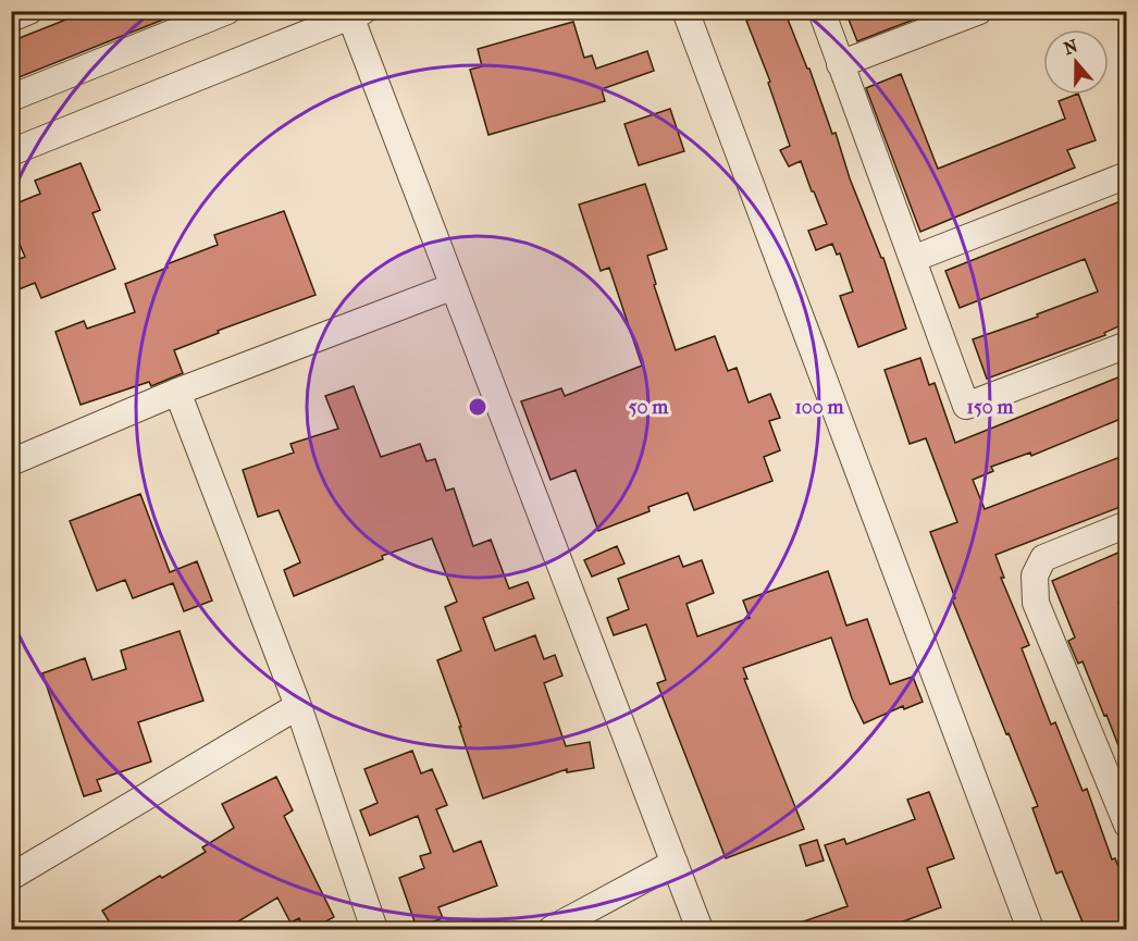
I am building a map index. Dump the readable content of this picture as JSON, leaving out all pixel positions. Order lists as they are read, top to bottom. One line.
{"north":"top","rings":["50 m","100 m","150 m"]}
